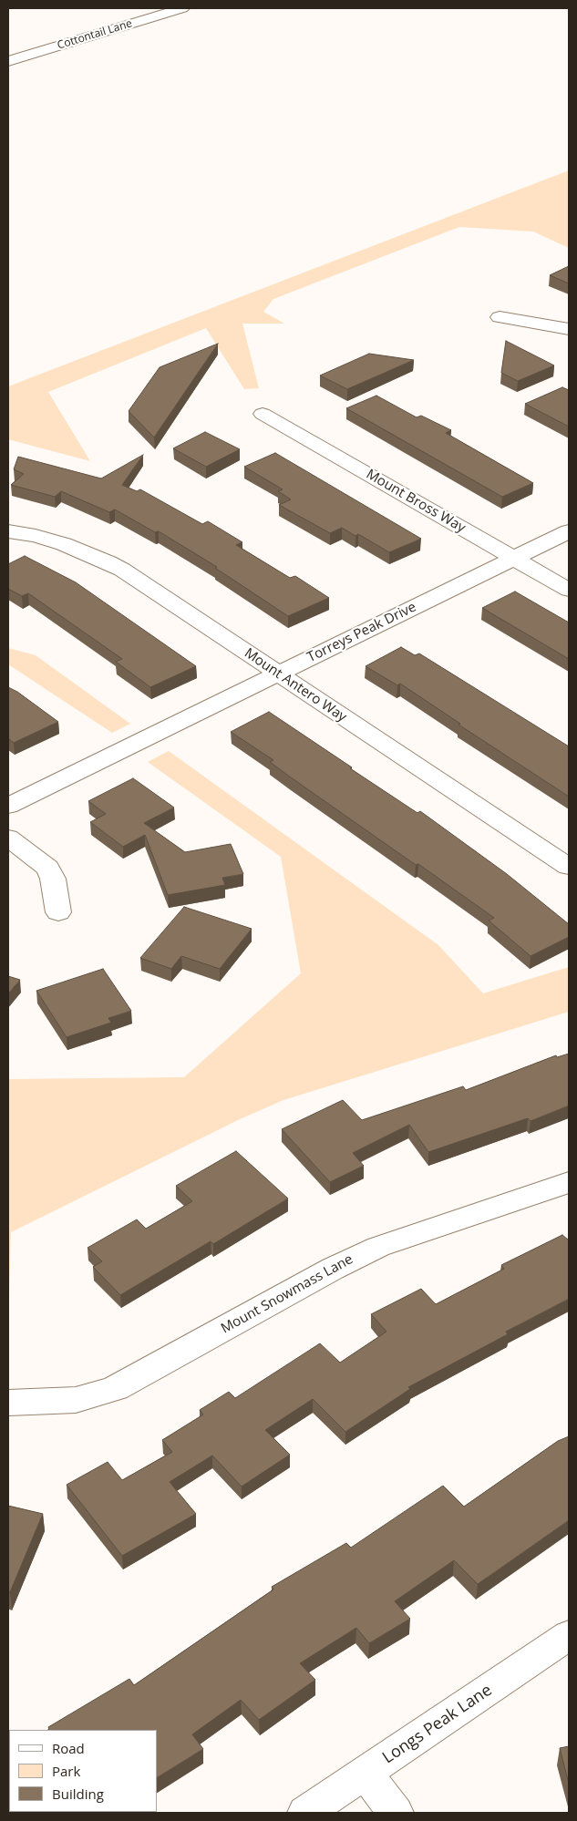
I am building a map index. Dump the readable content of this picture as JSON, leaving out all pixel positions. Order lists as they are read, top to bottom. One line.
{"streets":{"street":["Cottontail Lane","Mount Bross Way","Torreys Peak Drive","Mount Antero Way","Mount Snowmass Lane","Longs Peak Lane"]},"crossings":[["Mount Bross Way","Torreys Peak Drive"],["Torreys Peak Drive","Mount Antero Way"]],"legend":["Road","Park","Building"]}
